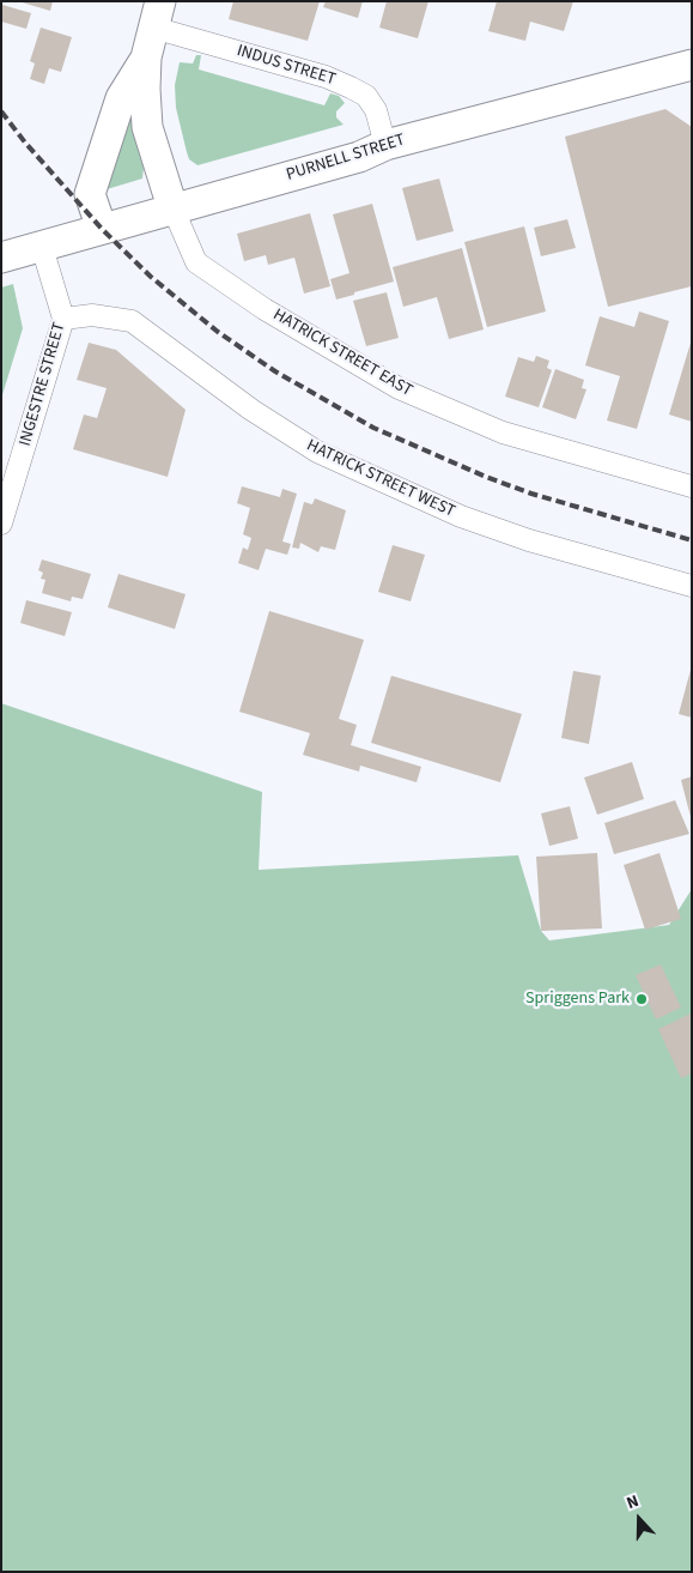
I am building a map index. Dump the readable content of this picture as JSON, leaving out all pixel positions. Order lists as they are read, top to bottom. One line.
{"streets":{"main road":["PURNELL STREET"],"street":["INDUS STREET","HATRICK STREET EAST","INGESTRE STREET","HATRICK STREET WEST"]},"crossings":[["INDUS STREET","PURNELL STREET"],["PURNELL STREET","HATRICK STREET EAST"],["PURNELL STREET","INGESTRE STREET"],["INGESTRE STREET","HATRICK STREET WEST"]],"places":["Spriggens Park"],"north":"top"}
